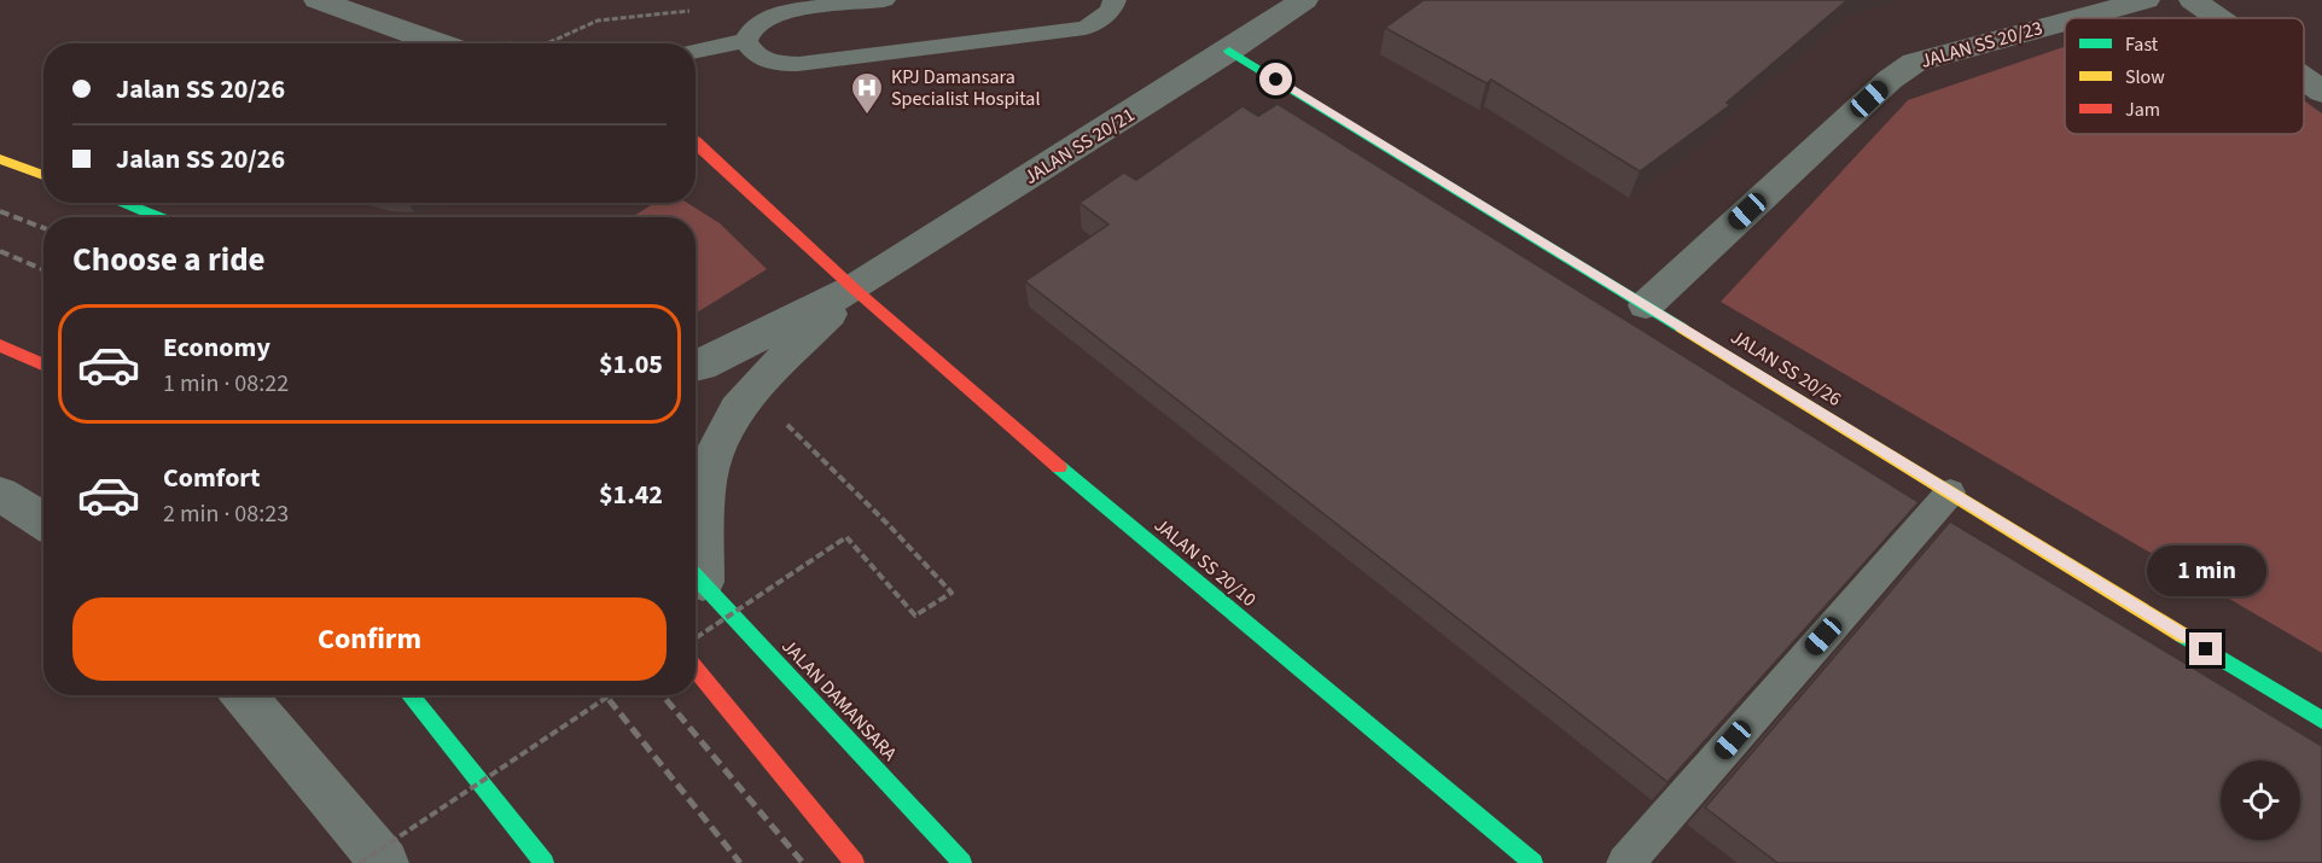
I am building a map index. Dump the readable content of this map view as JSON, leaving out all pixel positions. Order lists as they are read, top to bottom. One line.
{"streets":{"street":["JALAN SS 20/23","JALAN SS 20/21","JALAN SS 20/26","JALAN SS 20/10","JALAN DAMANSARA"]},"crossings":[["JALAN SS 20/23","JALAN SS 20/26"],["JALAN SS 20/21","JALAN SS 20/26"],["JALAN SS 20/21","JALAN SS 20/10"]],"places":{"hospital":["KPJ Damansara Specialist Hospital"]},"legend":["Fast","Slow","Jam"],"page":{"banner":["Jalan SS 20/26","Jalan SS 20/26"],"heading":"Choose a ride","list":[{"name":"Economy","note":"1 min · 08:22","value":"$1.05"},{"name":"Comfort","note":"2 min · 08:23","value":"$1.42"}],"bubble":"1 min","buttons":"Confirm"}}
